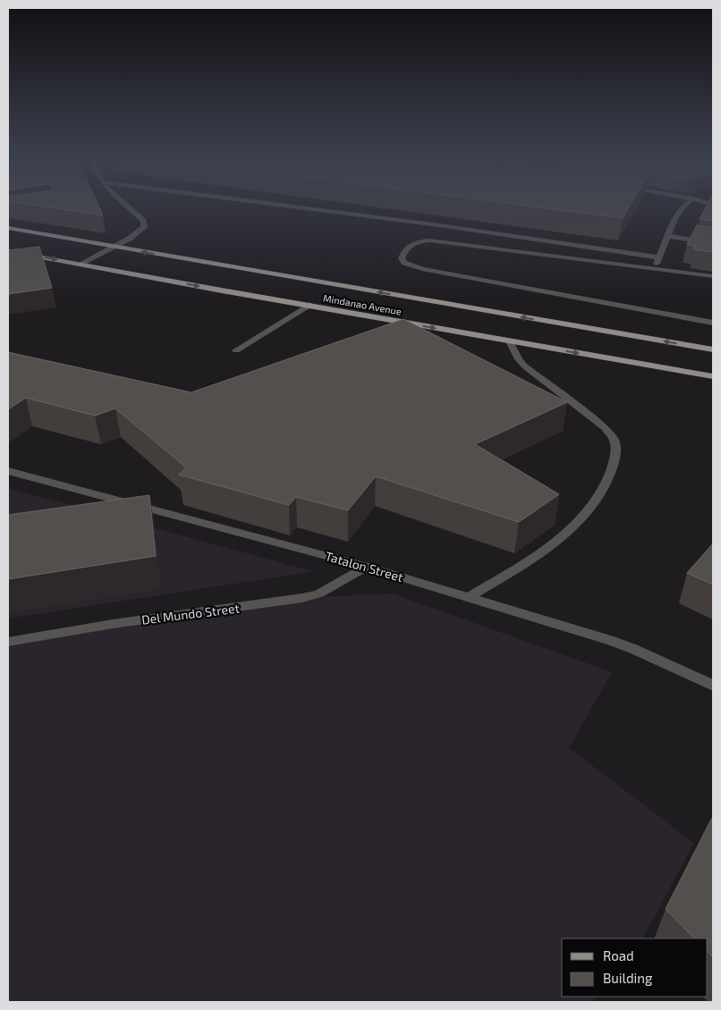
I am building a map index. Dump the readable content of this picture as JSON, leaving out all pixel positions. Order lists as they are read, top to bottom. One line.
{"streets":{"main road":["Mindanao Avenue"],"street":["Tatalon Street","Del Mundo Street"]},"crossings":[["Tatalon Street","Del Mundo Street"]],"legend":["Road","Building"]}
